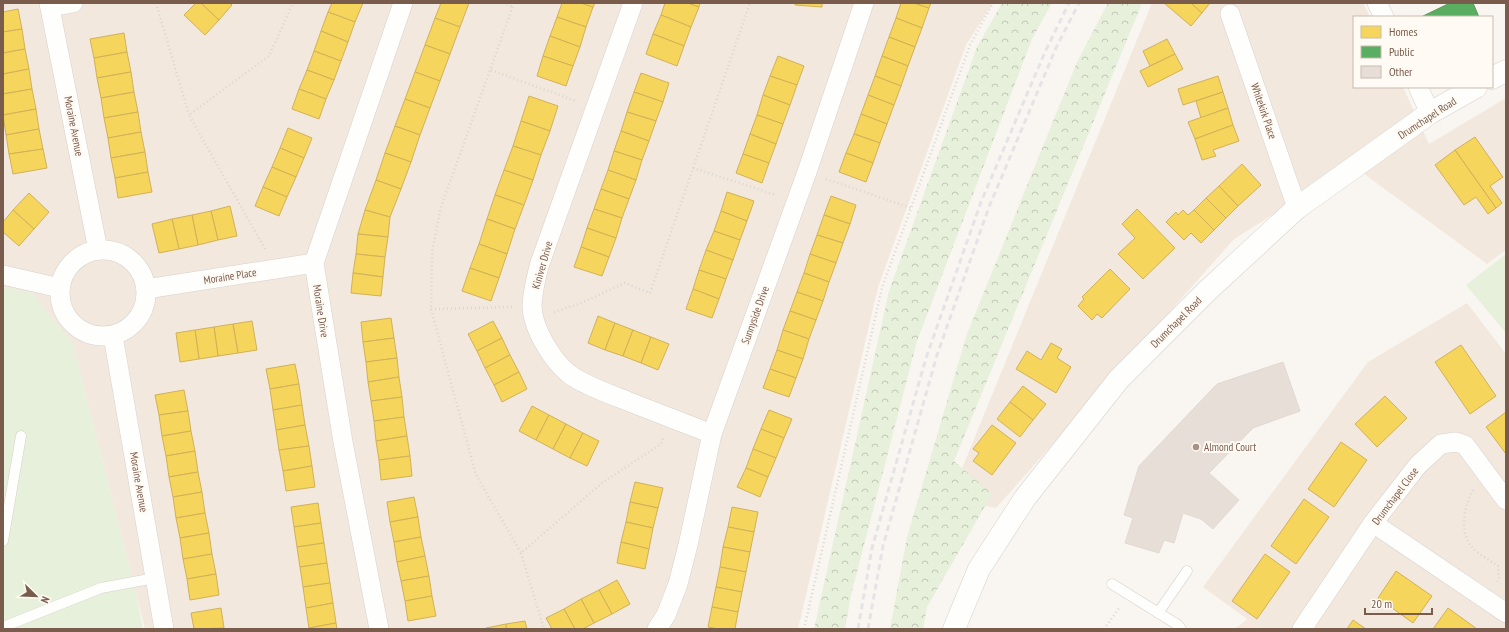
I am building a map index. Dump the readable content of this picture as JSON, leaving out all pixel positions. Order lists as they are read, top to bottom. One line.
{"streets":{"street":["Whitekirk Place","Drumchapel Road","Moraine Avenue","Kiniver Drive","Moraine Place","Moraine Drive","Sunnyside Drive","Drumchapel Close"]},"crossings":[["Whitekirk Place","Drumchapel Road"],["Moraine Avenue","Moraine Place"],["Kiniver Drive","Sunnyside Drive"],["Moraine Place","Moraine Drive"]],"places":["Almond Court"],"legend":["Homes","Public","Other"],"scale_bar":"20 m","north":"bottom right"}
